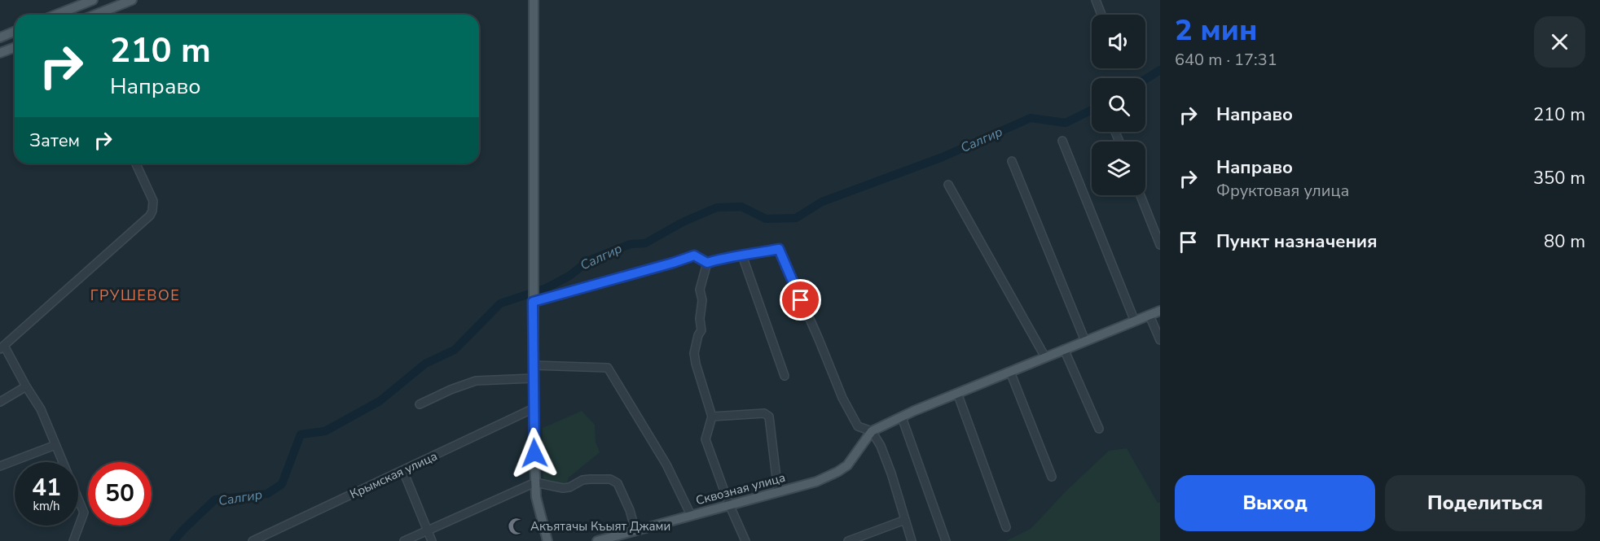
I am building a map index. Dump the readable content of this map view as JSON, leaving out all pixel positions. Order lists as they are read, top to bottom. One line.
{"streets":{"main road":["Сквозная улица"],"street":["Крымская улица"]},"districts":["ГРУШЕВОЕ"],"water":["Салгир"],"places":{"mosque":["Акъятачы Къыят Джами"]},"page":{"heading":["2 мин","640 m · 17:31"],"turn":["210 m","Направо"],"list":[{"name":"Направо","value":"210 m"},{"name":"Направо","note":"Фруктовая улица","value":"350 m"},{"name":"Пункт назначения","value":"80 m"}],"then":"Затем","speed":"41 km/h","limit":"50","buttons":["Выход","Поделиться"]}}
